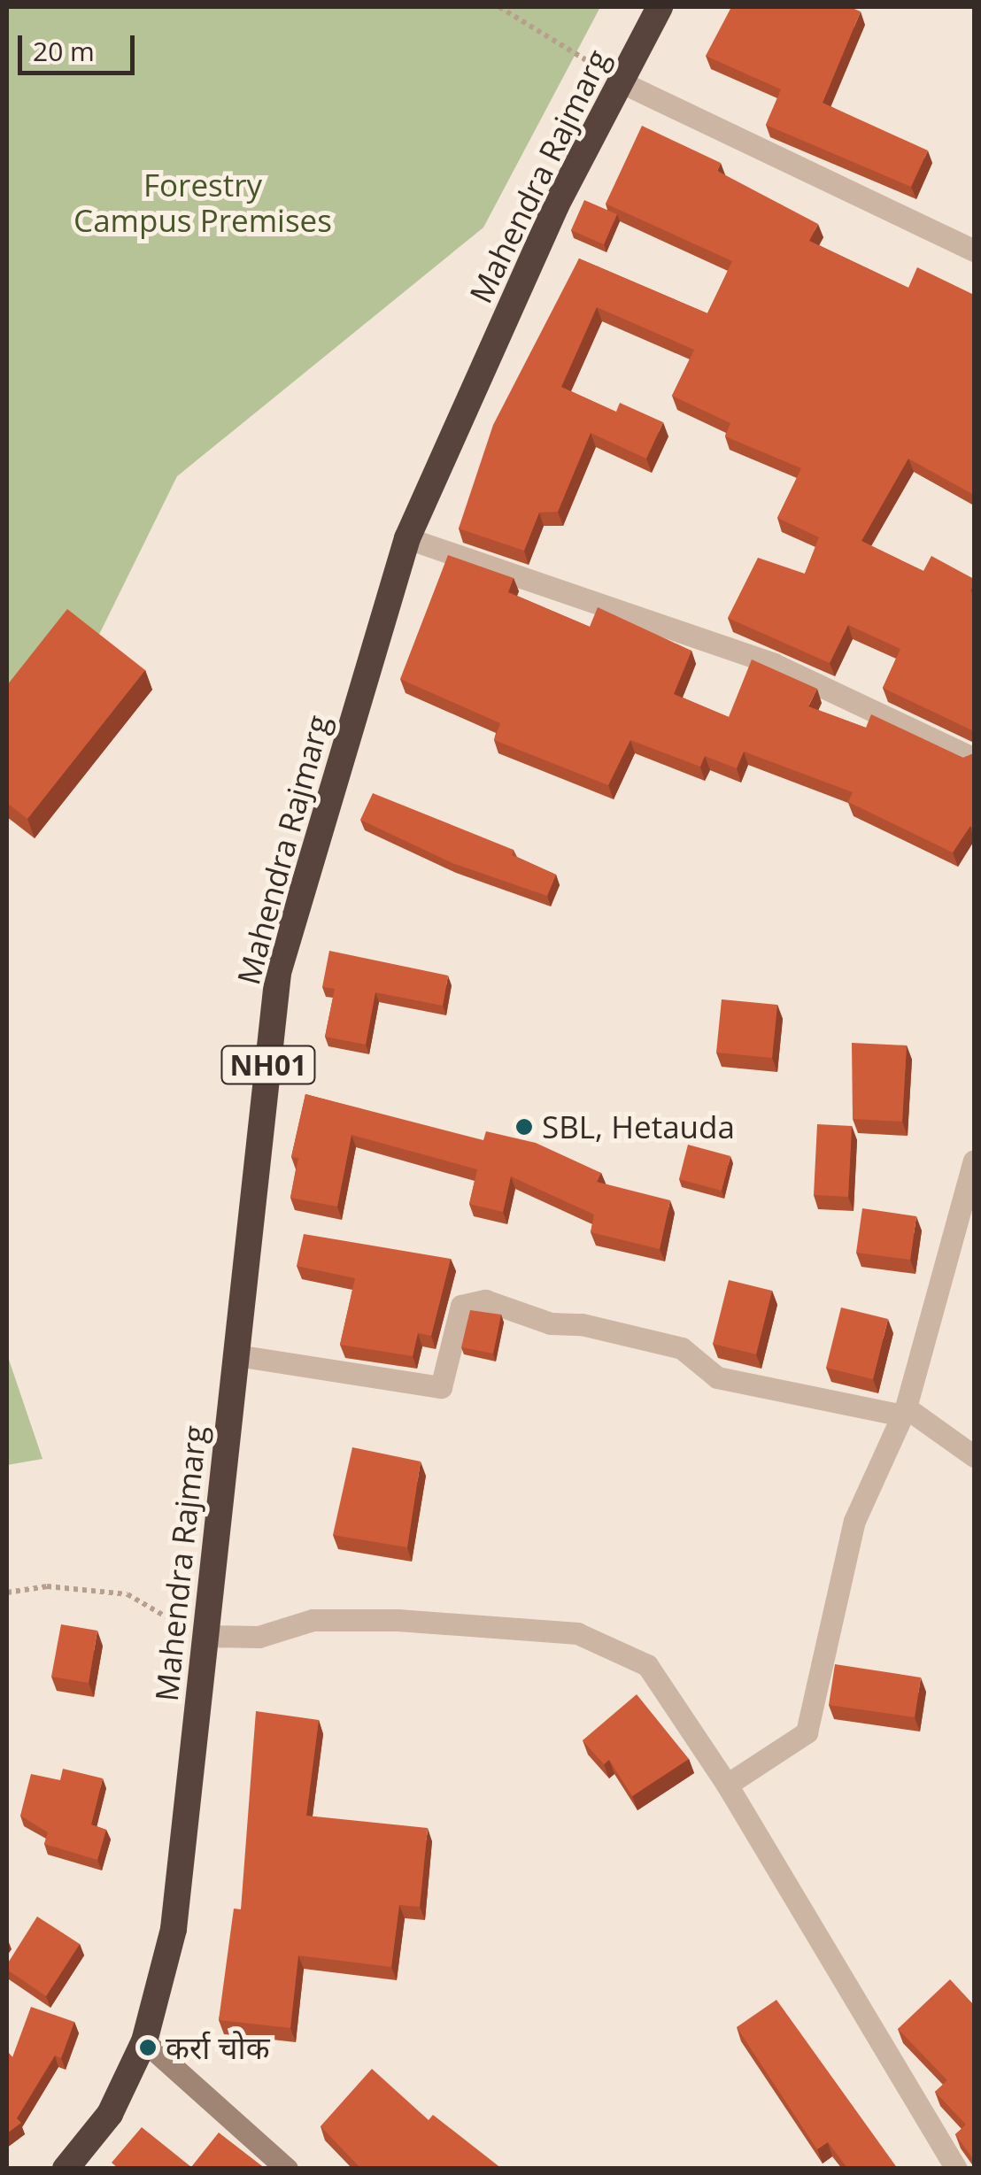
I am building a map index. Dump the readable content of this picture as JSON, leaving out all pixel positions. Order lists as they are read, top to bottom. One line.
{"streets":{"highway":["Mahendra Rajmarg","NH01"]},"parks":["Forestry Campus Premises"],"places":["SBL, Hetauda","कर्रा चोक"],"scale_bar":"20 m"}
